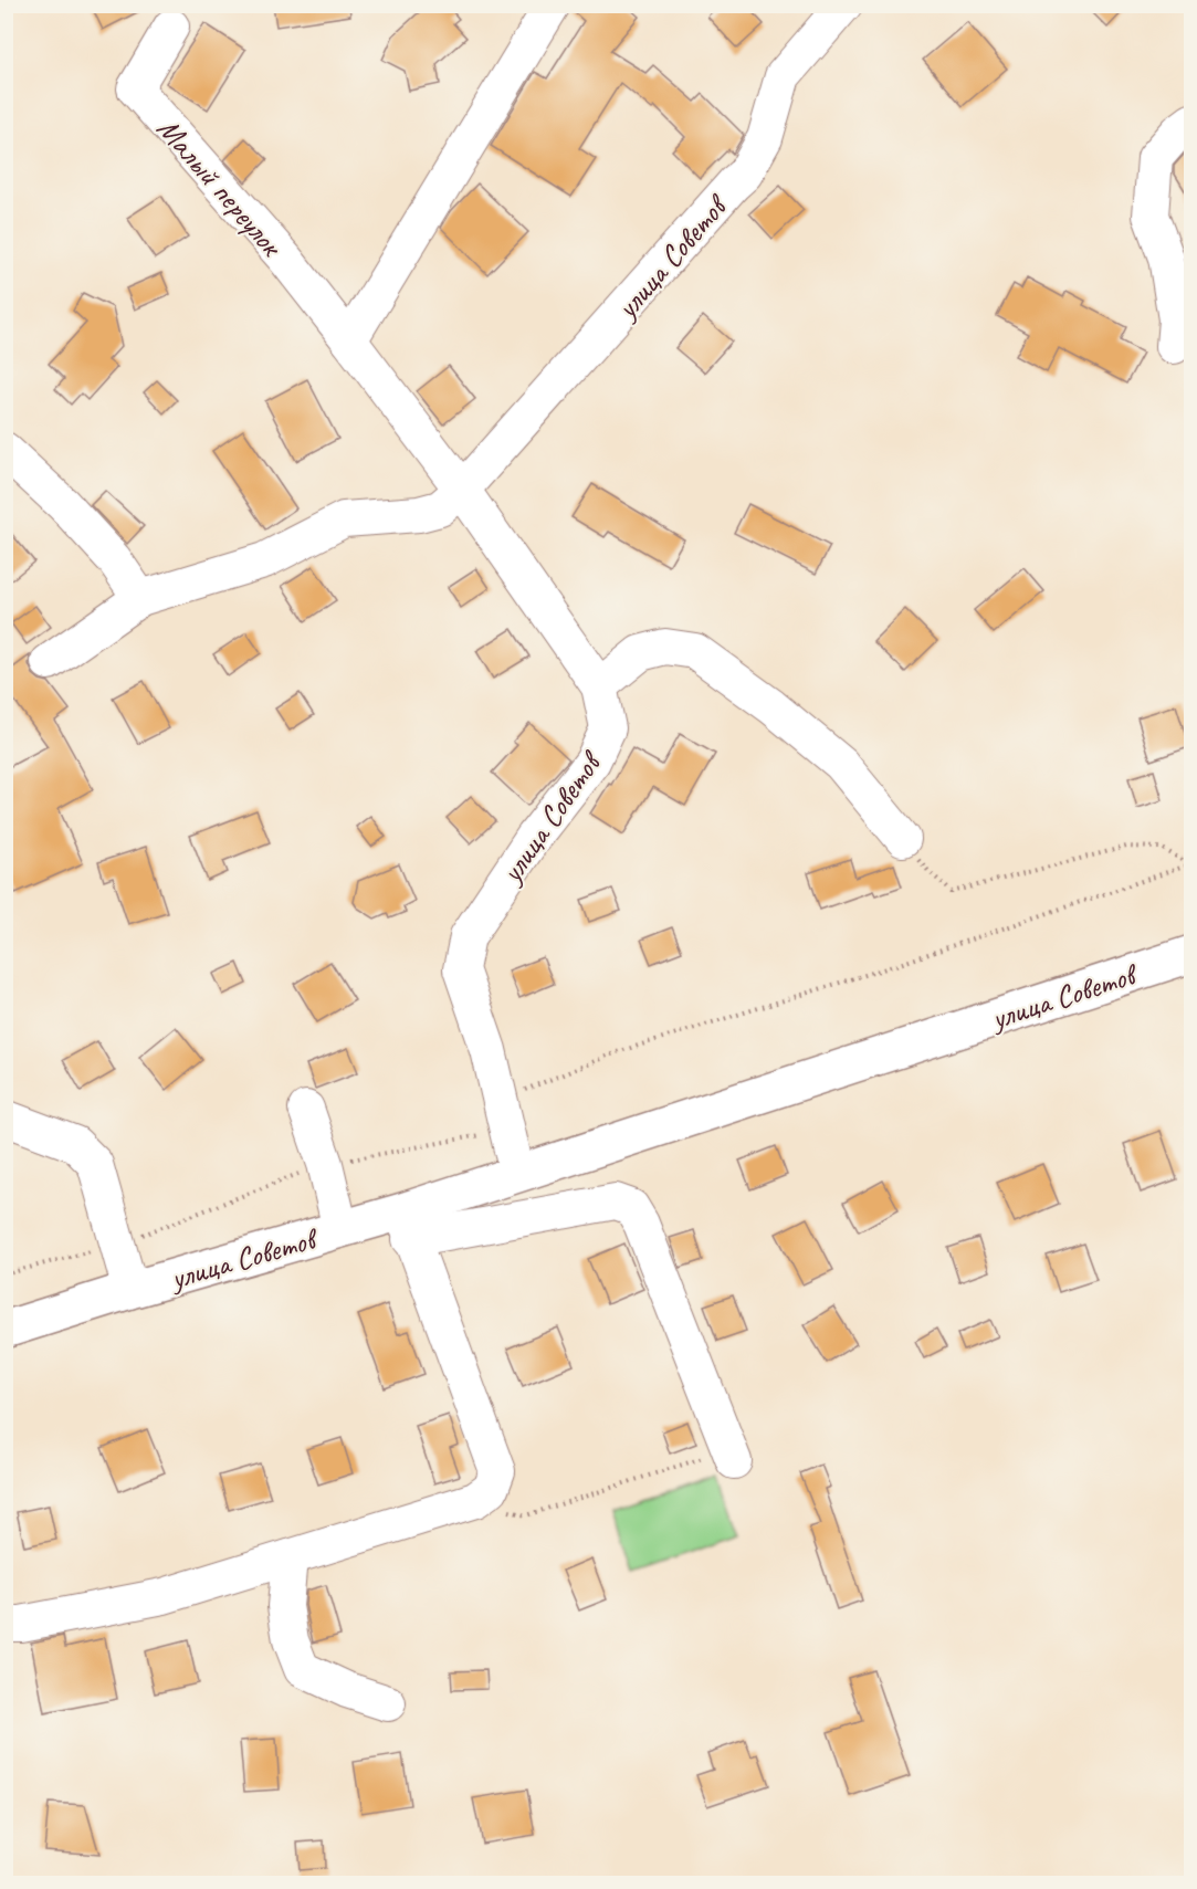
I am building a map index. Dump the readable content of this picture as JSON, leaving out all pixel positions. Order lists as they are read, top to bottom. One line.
{"streets":{"main road":["улица Советов"],"street":["Малый переулок"]},"crossings":[["Малый переулок","улица Советов"]]}
